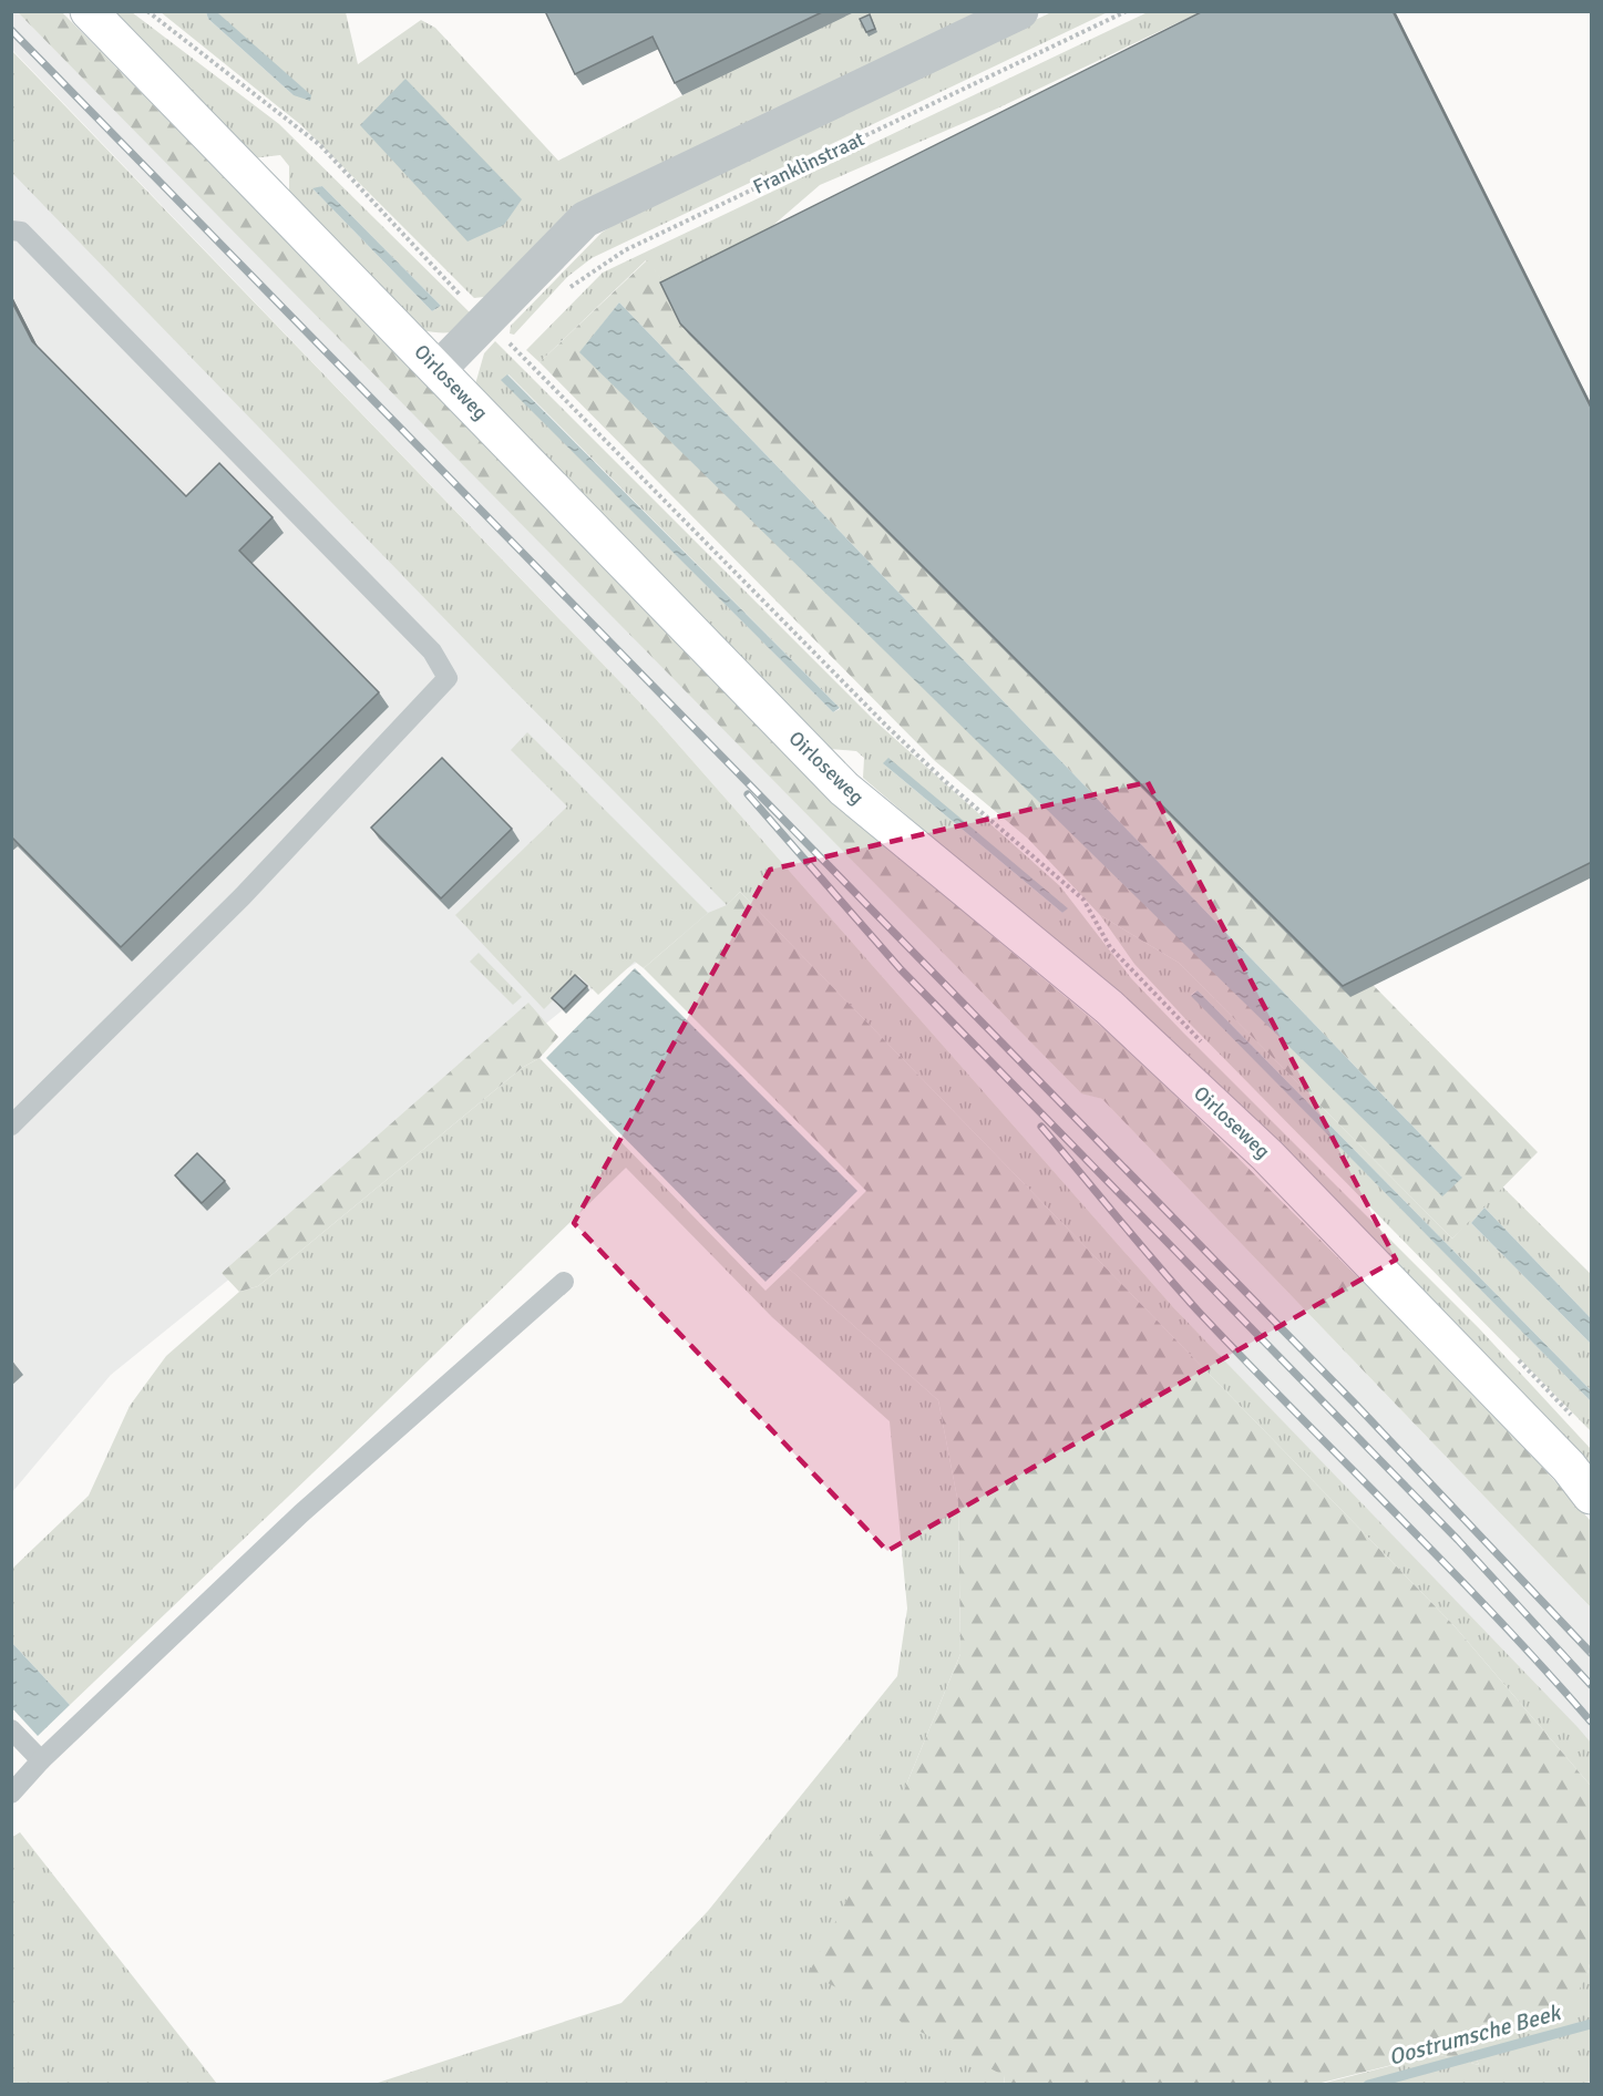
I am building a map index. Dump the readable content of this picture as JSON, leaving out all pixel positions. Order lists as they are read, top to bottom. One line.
{"streets":{"street":["Oirloseweg"],"path":["Franklinstraat"]},"water":["Oostrumsche Beek"]}
